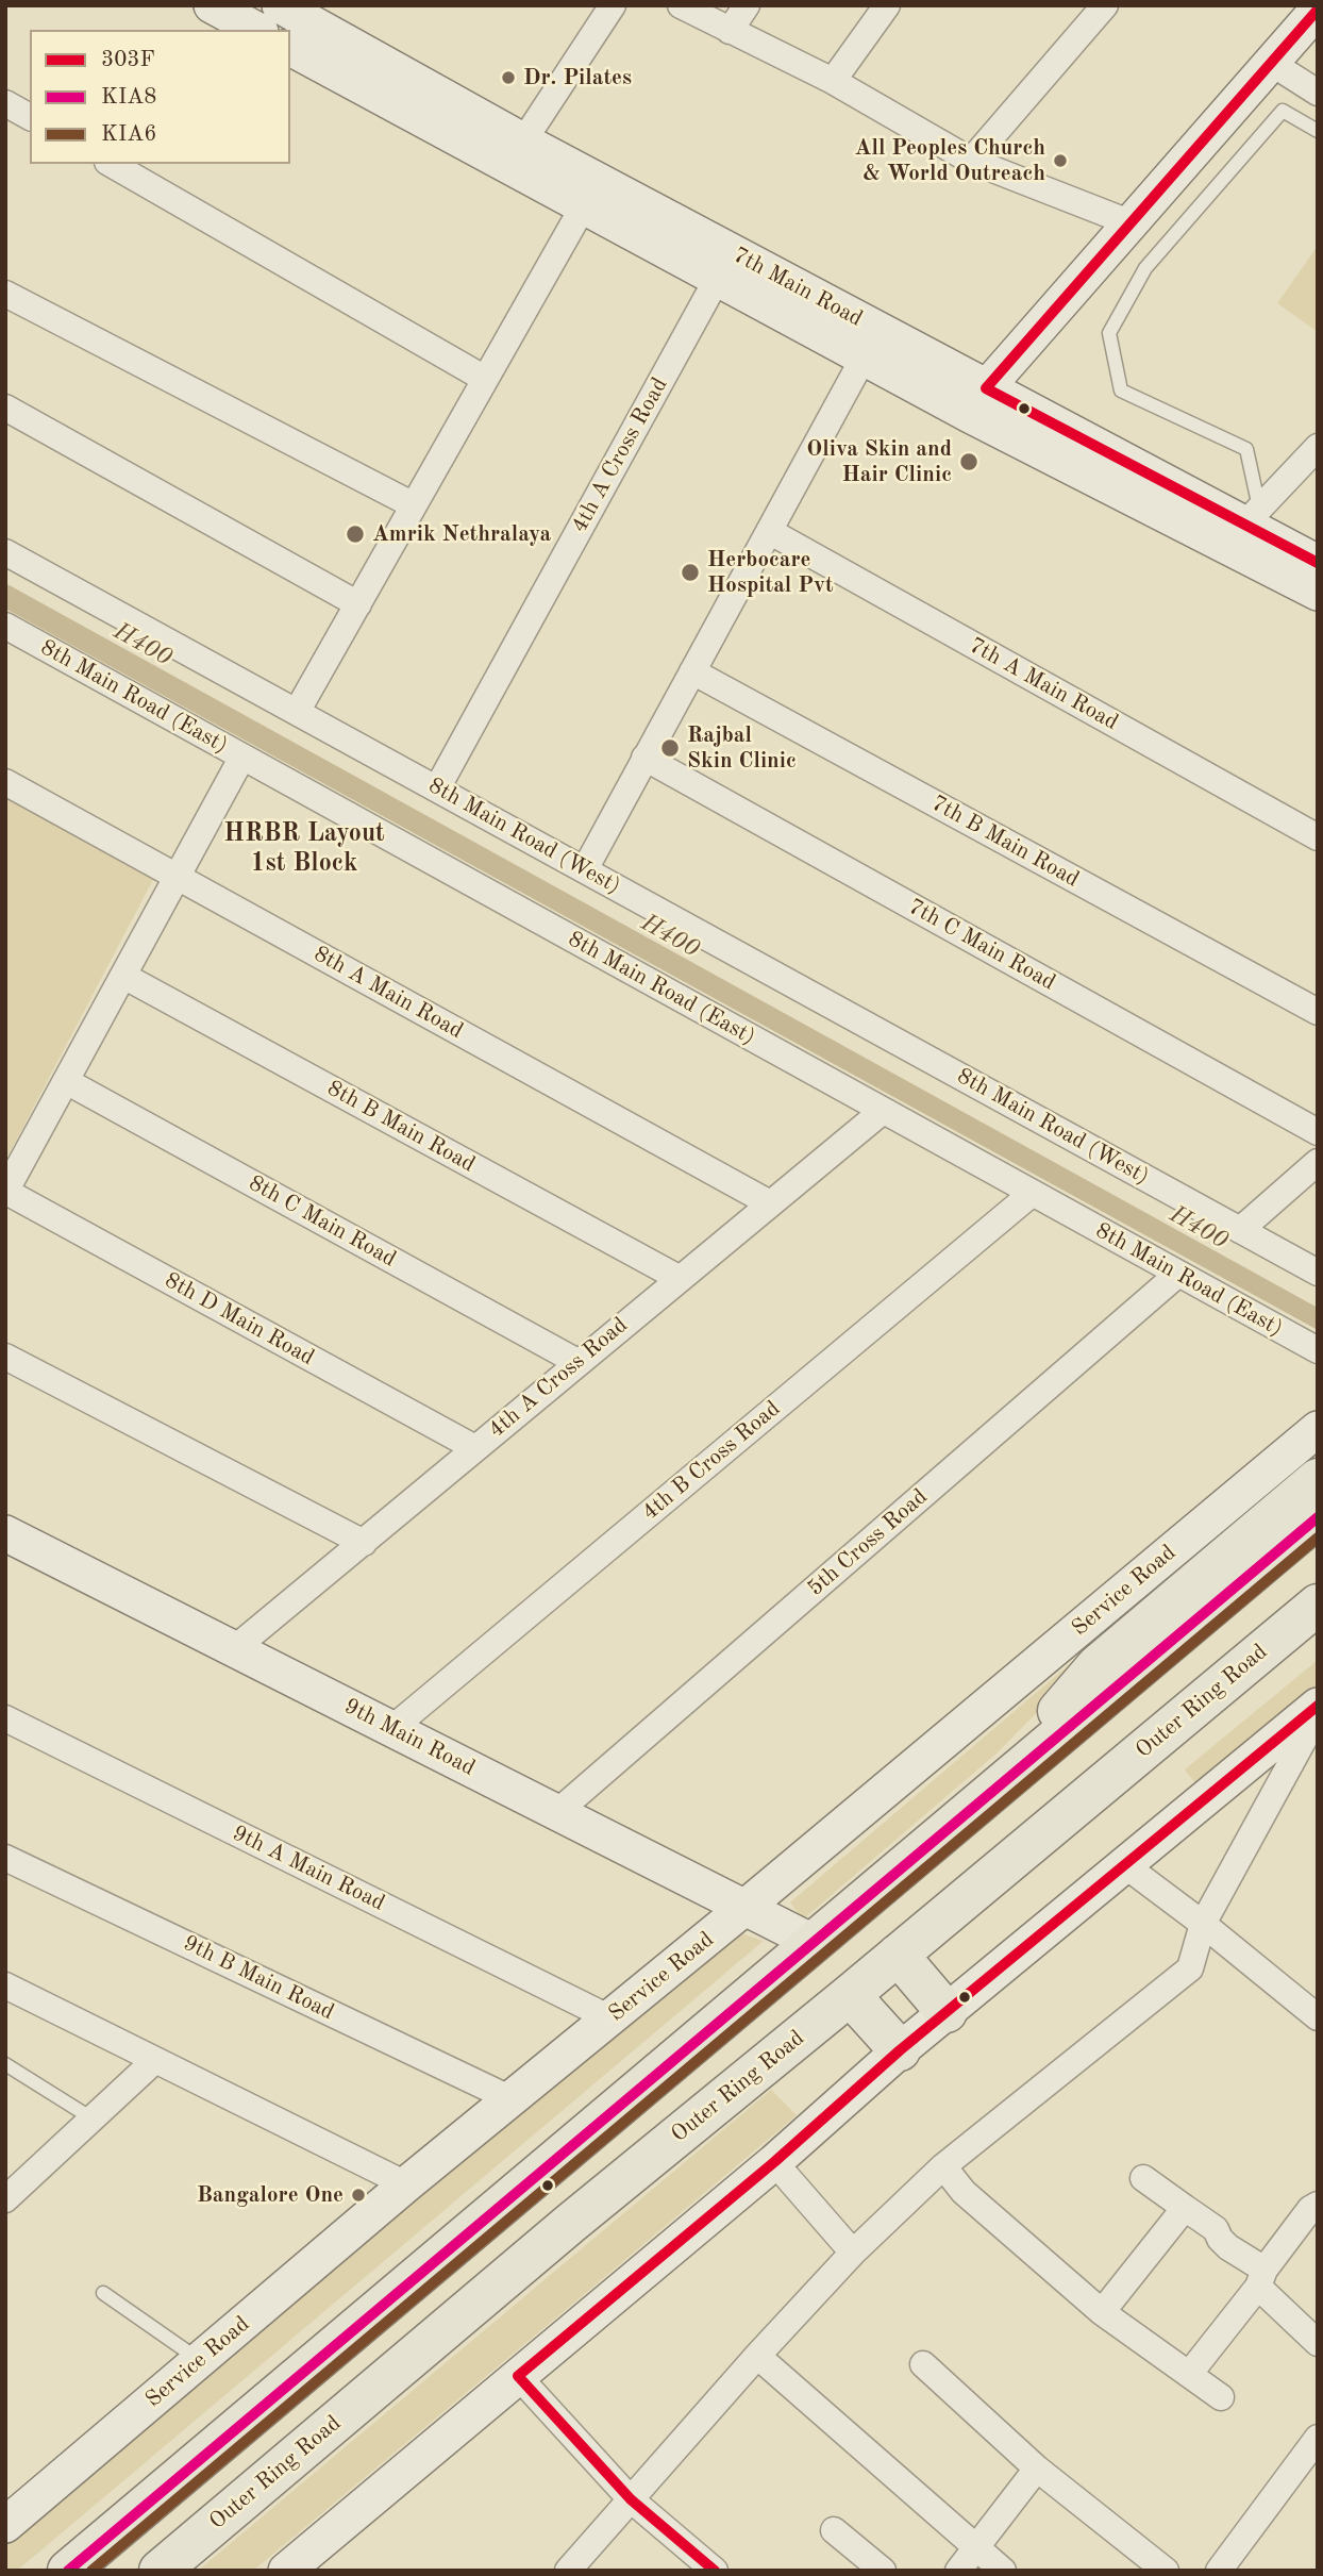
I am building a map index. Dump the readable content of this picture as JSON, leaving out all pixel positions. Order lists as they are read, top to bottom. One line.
{"streets":{"highway":["Outer Ring Road"],"street":["7th Main Road","4th A Cross Road","7th A Main Road","8th Main Road (East)","8th Main Road (West)","7th B Main Road","7th C Main Road","8th A Main Road","8th B Main Road","8th C Main Road","8th D Main Road","4th B Cross Road","5th Cross Road","Service Road","9th Main Road","9th A Main Road","9th B Main Road"]},"crossings":[["7th Main Road","4th A Cross Road"],["4th A Cross Road","8th Main Road (East)"],["4th A Cross Road","8th Main Road (West)"],["4th A Cross Road","8th A Main Road"],["4th A Cross Road","8th B Main Road"],["4th A Cross Road","8th C Main Road"],["4th A Cross Road","8th D Main Road"],["4th A Cross Road","9th Main Road"],["8th Main Road (East)","4th B Cross Road"],["8th Main Road (East)","5th Cross Road"],["4th B Cross Road","9th Main Road"],["5th Cross Road","9th Main Road"],["Service Road","9th Main Road"],["Service Road","9th A Main Road"],["Service Road","9th B Main Road"]],"districts":["HRBR Layout 1st Block"],"water":["H400"],"places":["Dr. Pilates","All Peoples Church & World Outreach","Oliva Skin and Hair Clinic","Amrik Nethralaya","Herbocare Hospital Pvt","Rajbal Skin Clinic","Bangalore One"],"lines":["transit line 303F","transit line KIA8","transit line KIA6"],"legend":["303F","KIA8","KIA6"]}
